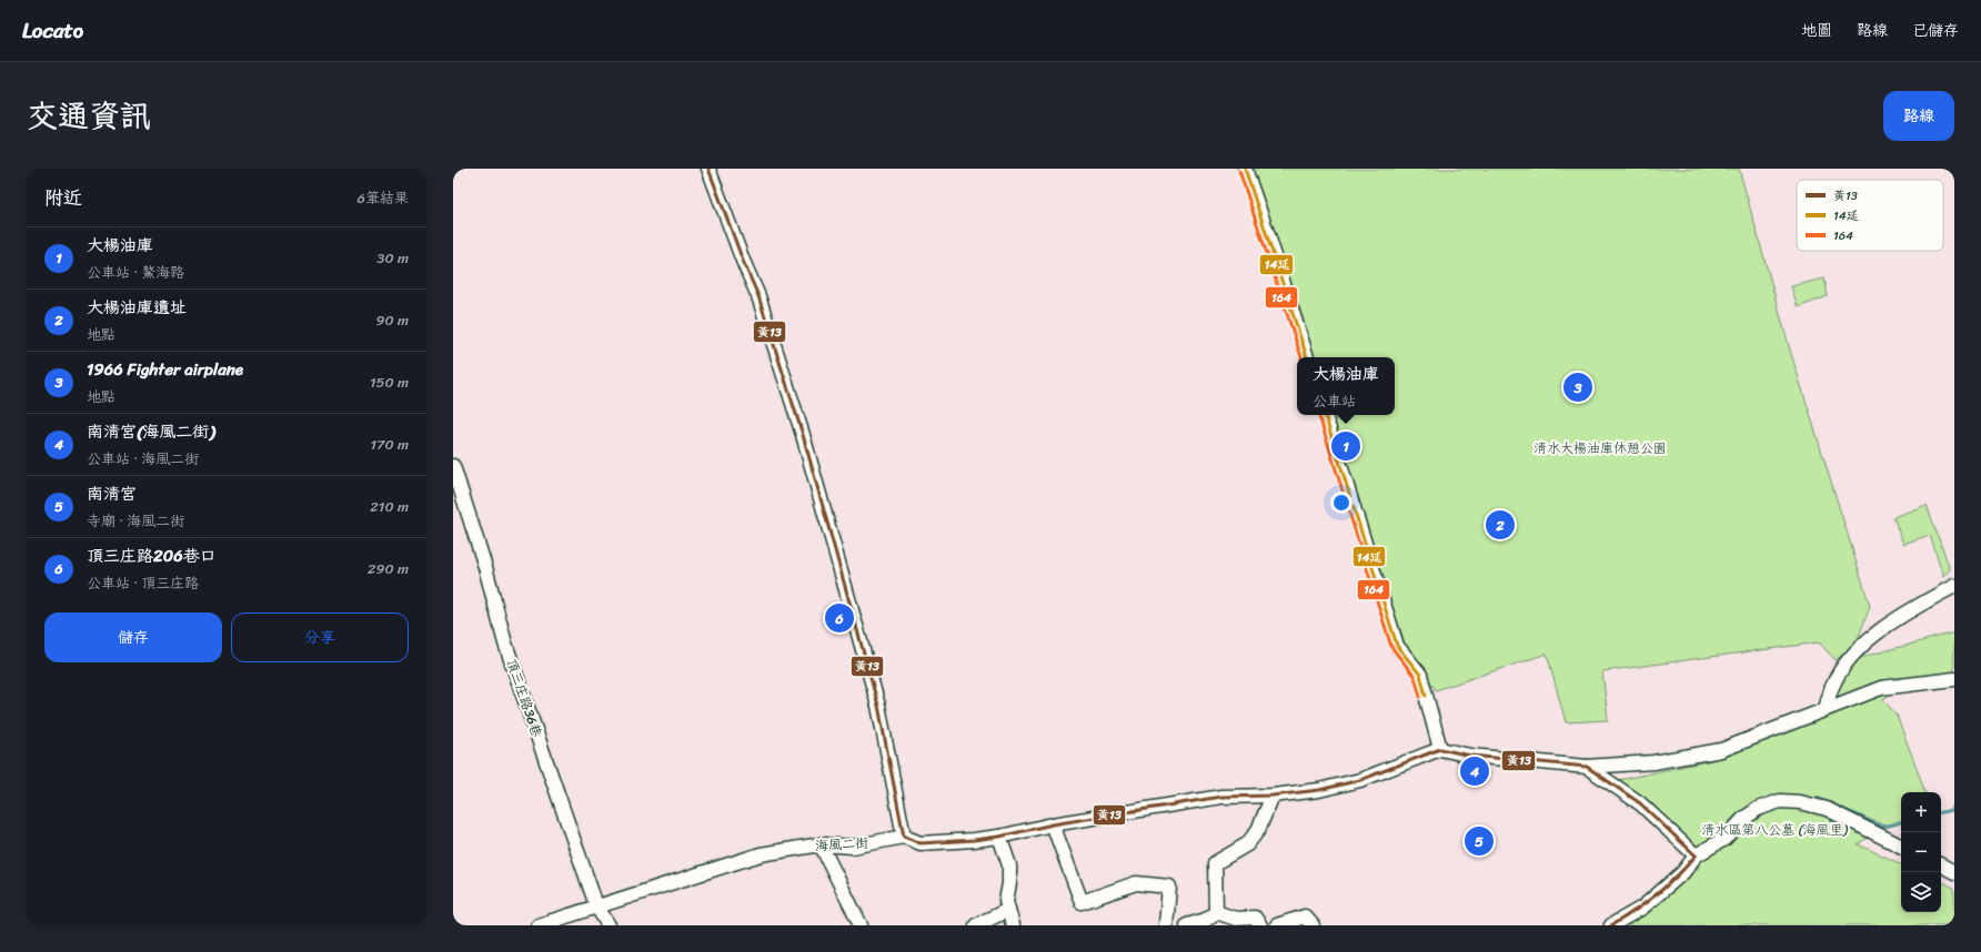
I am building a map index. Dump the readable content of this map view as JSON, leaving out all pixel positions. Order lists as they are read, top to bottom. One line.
{"streets":{"street":["頂三庄路36巷","海風二街"]},"crossings":[["頂三庄路36巷","海風二街"]],"parks":["清水大楊油庫休憩公園","清水區第八公墓 (海風里)"],"lines":["transit line 黃13","transit line 14延","transit line 164"],"legend":["黃13","14延","164"],"page":{"header":"Locato","nav":["地圖","路線","已儲存"],"title":"交通資訊","buttons":["路線",["儲存","分享"]],"heading":["附近","6筆結果"],"list":[{"mark":"1","name":"大楊油庫","note":"公車站 · 鰲海路","value":"30 m"},{"mark":"2","name":"大楊油庫遺址","note":"地點","value":"90 m"},{"mark":"3","name":"1966 Fighter airplane","note":"地點","value":"150 m"},{"mark":"4","name":"南清宮(海風二街)","note":"公車站 · 海風二街","value":"170 m"},{"mark":"5","name":"南清宮","note":"寺廟 · 海風二街","value":"210 m"},{"mark":"6","name":"頂三庄路206巷口","note":"公車站 · 頂三庄路","value":"290 m"}],"popup":["大楊油庫","公車站"],"pins":["3","1","2","6","4","5"],"map_buttons":["+","−"]}}
